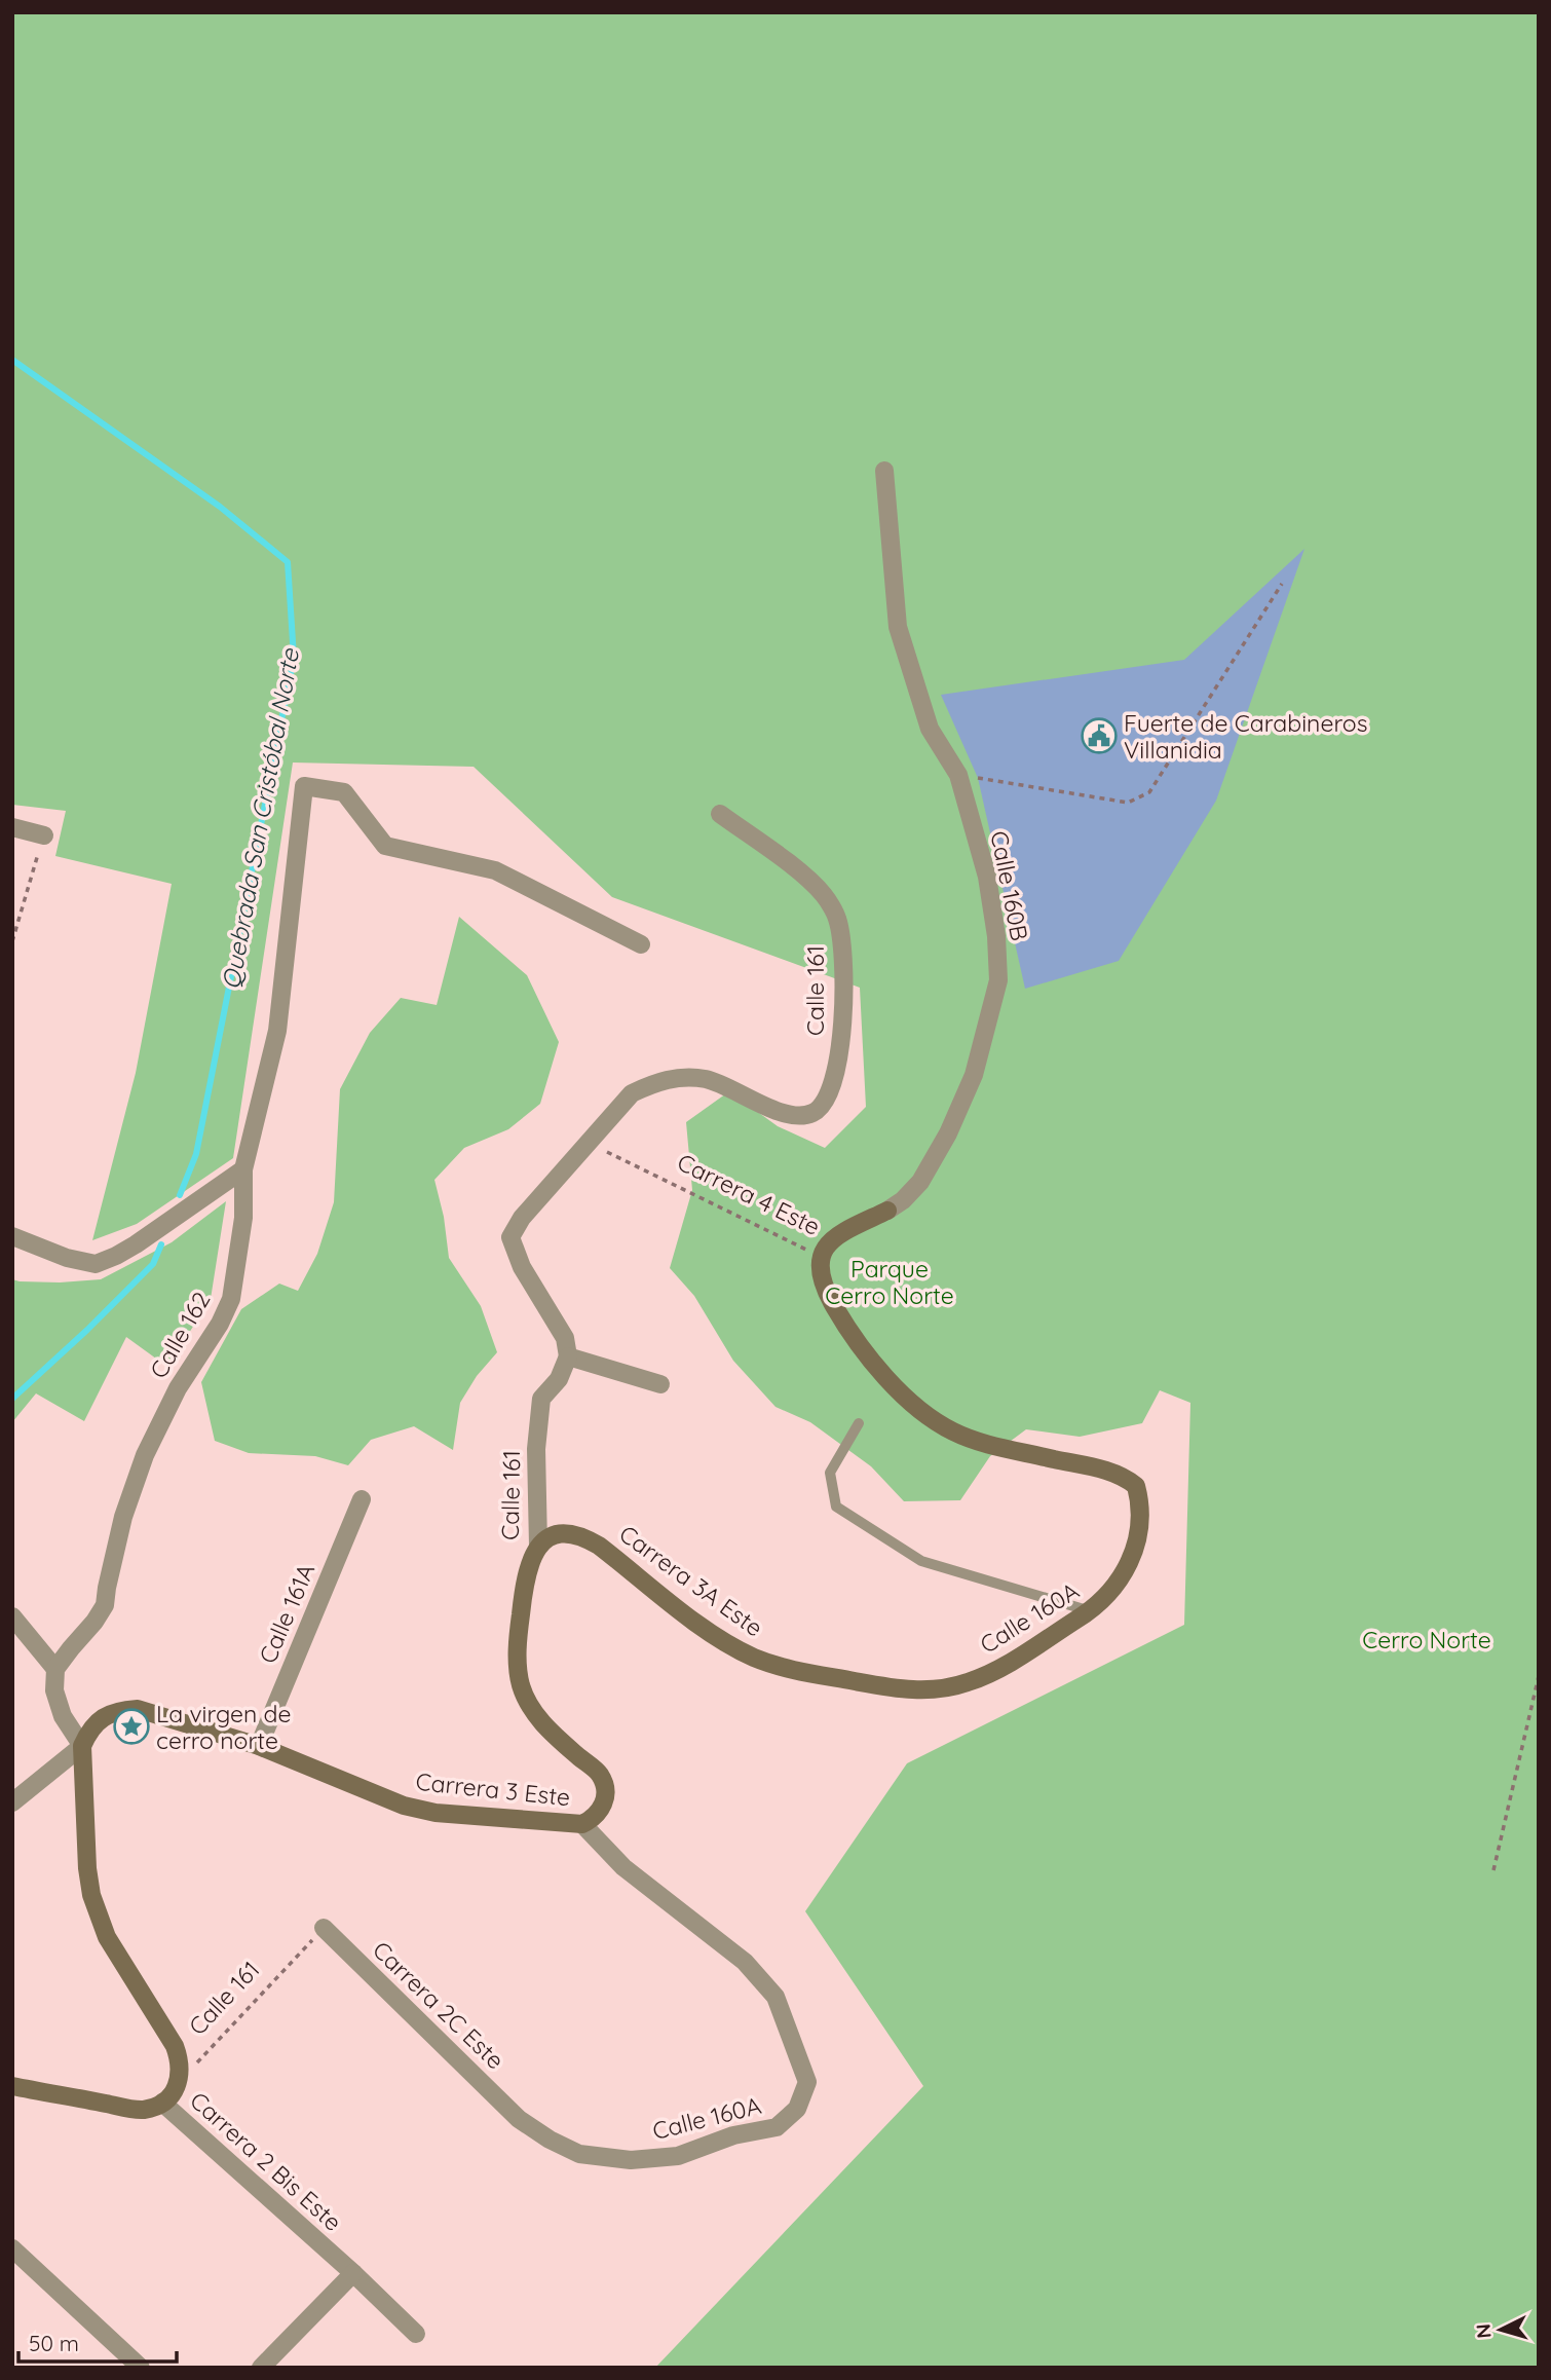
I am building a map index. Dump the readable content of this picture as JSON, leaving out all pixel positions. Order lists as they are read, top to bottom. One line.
{"streets":{"street":["Calle 160B","Calle 161","Carrera 4 Este","Calle 162","Carrera 3A Este","Calle 161A","Calle 160A","Carrera 3 Este","Carrera 2C Este","Carrera 2 Bis Este"]},"crossings":[["Calle 160B","Carrera 4 Este"],["Calle 161","Carrera 4 Este"],["Calle 161","Carrera 3A Este"],["Calle 161","Carrera 3 Este"],["Calle 161","Carrera 2C Este"],["Carrera 4 Este","Calle 160A"],["Carrera 3A Este","Calle 160A"],["Calle 161A","Carrera 3 Este"],["Calle 160A","Carrera 3 Este"],["Calle 160A","Carrera 2C Este"]],"water":["Quebrada San Cristóbal Norte"],"parks":["Parque Cerro Norte","Cerro Norte"],"places":{"public building":["Fuerte de Carabineros Villanidia"],"place":["La virgen de cerro norte"]},"scale_bar":"50 m","north":"left"}
